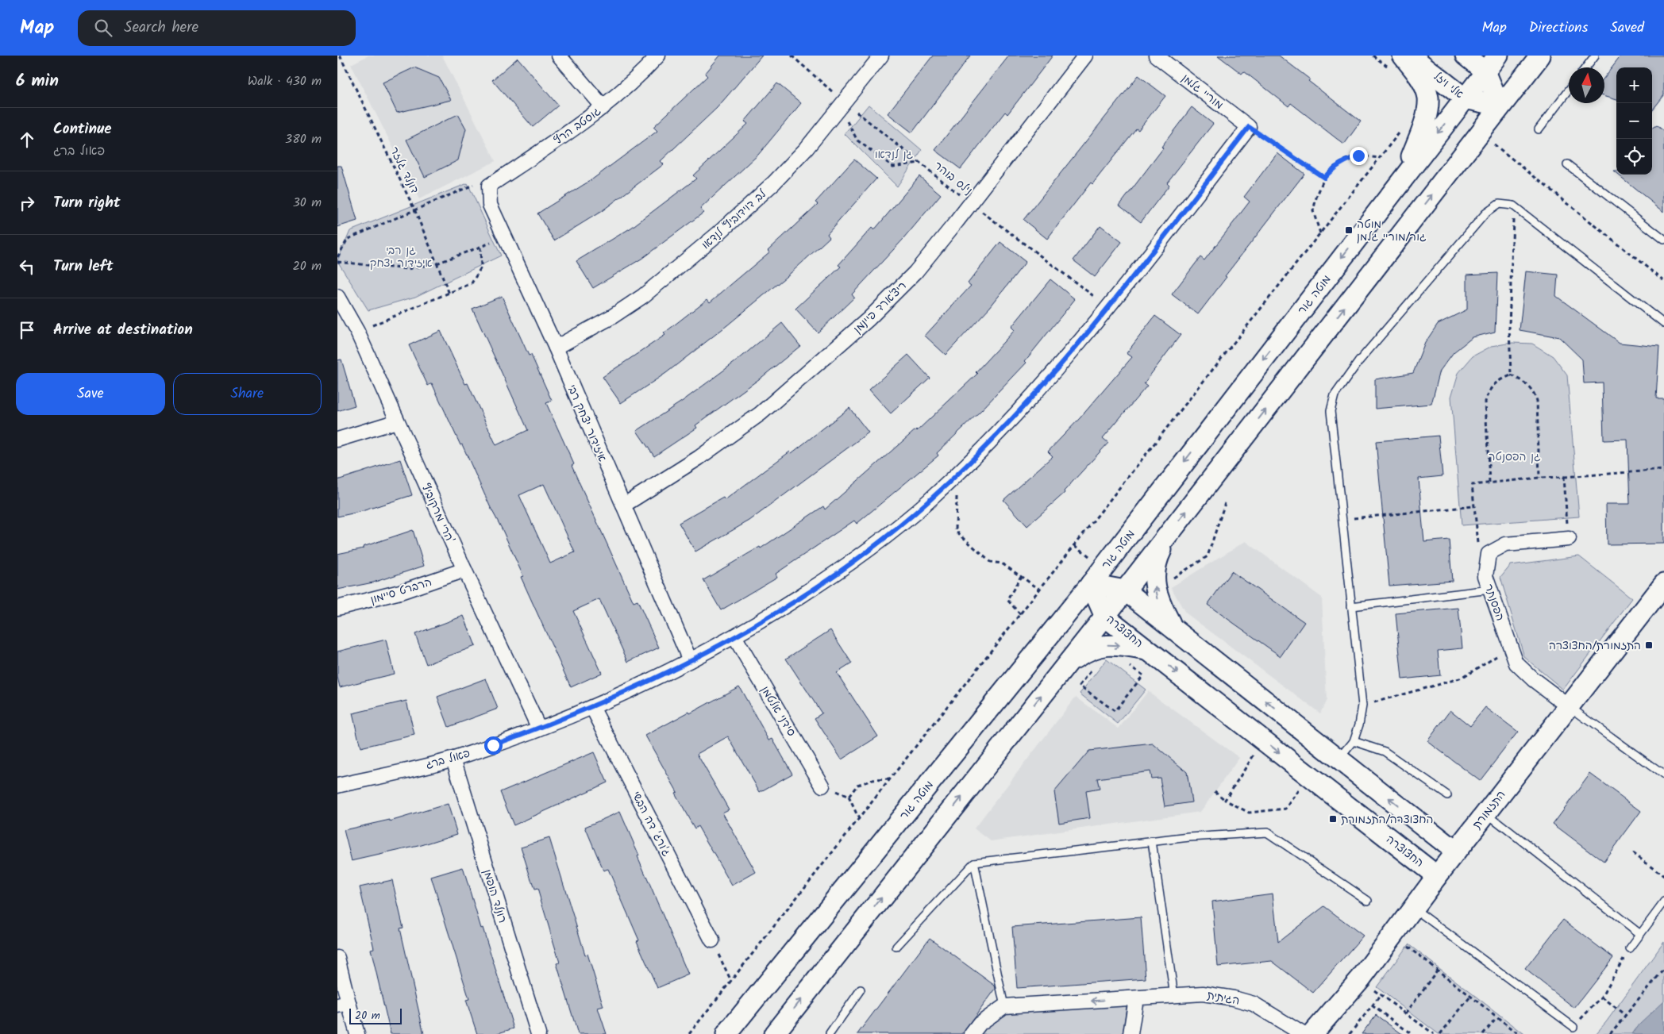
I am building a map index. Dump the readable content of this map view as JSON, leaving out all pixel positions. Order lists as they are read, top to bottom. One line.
{"streets":{"main road":["אלי ויזל","מוטה גור","החצוצרה","התזמורת"],"street":["מוריי גלמן","גוסטב הרץ","לב דוידוביץ' לנדאו","ריצ'ארד פיינמן","איזידור יצחק רבי","הרי מרקוביץ'","הרברט סיימון","הפסנתר","סידני אלטמן","פאול ברג","ג'ורג' דה הבשי","רונלד הופמן","הגיתית"],"path":["דונלד גלזר","נילס בוהר"]},"crossings":[["אלי ויזל","מוטה גור"],["מוריי גלמן","פאול ברג"],["גוסטב הרץ","איזידור יצחק רבי"],["נילס בוהר","לב דוידוביץ' לנדאו"],["נילס בוהר","ריצ'ארד פיינמן"],["נילס בוהר","פאול ברג"],["לב דוידוביץ' לנדאו","איזידור יצחק רבי"],["מוטה גור","החצוצרה"],["ריצ'ארד פיינמן","איזידור יצחק רבי"],["איזידור יצחק רבי","פאול ברג"],["הרי מרקוביץ'","הרברט סיימון"],["הרי מרקוביץ'","פאול ברג"],["הפסנתר","התזמורת"],["החצוצרה","התזמורת"],["סידני אלטמן","פאול ברג"],["פאול ברג","ג'ורג' דה הבשי"],["פאול ברג","רונלד הופמן"]],"one_way":["הגיתית"],"parks":["גן לנדאו","גן רבי איזידור יצחק","גן הפסנטר"],"places":{"transit":["מוטה גור/מוריי גלמן","התזמורת/החצוצרה","החצוצרה/התזמורת"]},"scale_bar":"20 m","north":"top","page":{"header":"Map","search":"Search here","nav":["Map","Directions","Saved"],"heading":["6 min","Walk · 430 m"],"map_buttons":["+","−"],"list":[["Continue","פאול ברג","380 m"],["Turn right","30 m"],["Turn left","20 m"],"Arrive at destination"],"buttons":["Save","Share"],"scale":"20 m"}}
